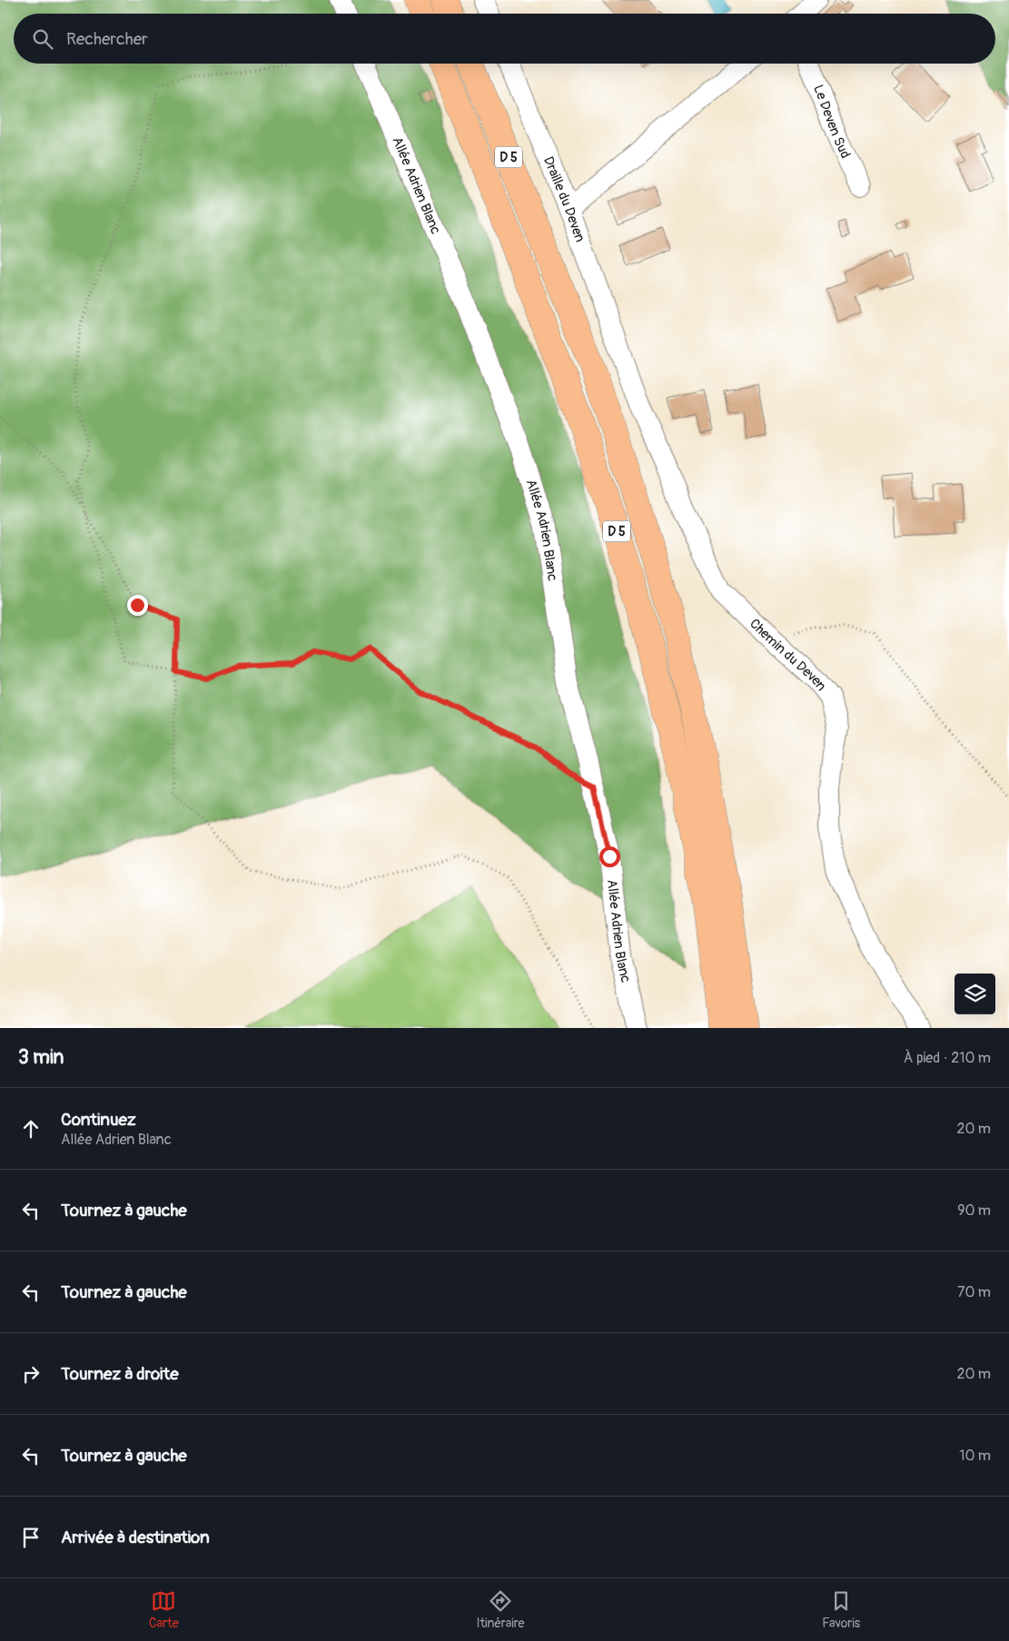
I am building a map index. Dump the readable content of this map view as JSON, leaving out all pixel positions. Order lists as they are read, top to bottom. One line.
{"streets":{"main road":["D 5"],"street":["Le Deven Sud","Allée Adrien Blanc","Draille du Deven","Chemin du Deven"]},"crossings":[["Draille du Deven","Chemin du Deven"]],"page":{"search":"Rechercher","heading":["3 min","À pied · 210 m"],"list":[["Continuez","Allée Adrien Blanc","20 m"],["Tournez à gauche","90 m"],["Tournez à gauche","70 m"],["Tournez à droite","20 m"],["Tournez à gauche","10 m"],"Arrivée à destination"],"nav":["Carte","Itinéraire","Favoris"]}}
